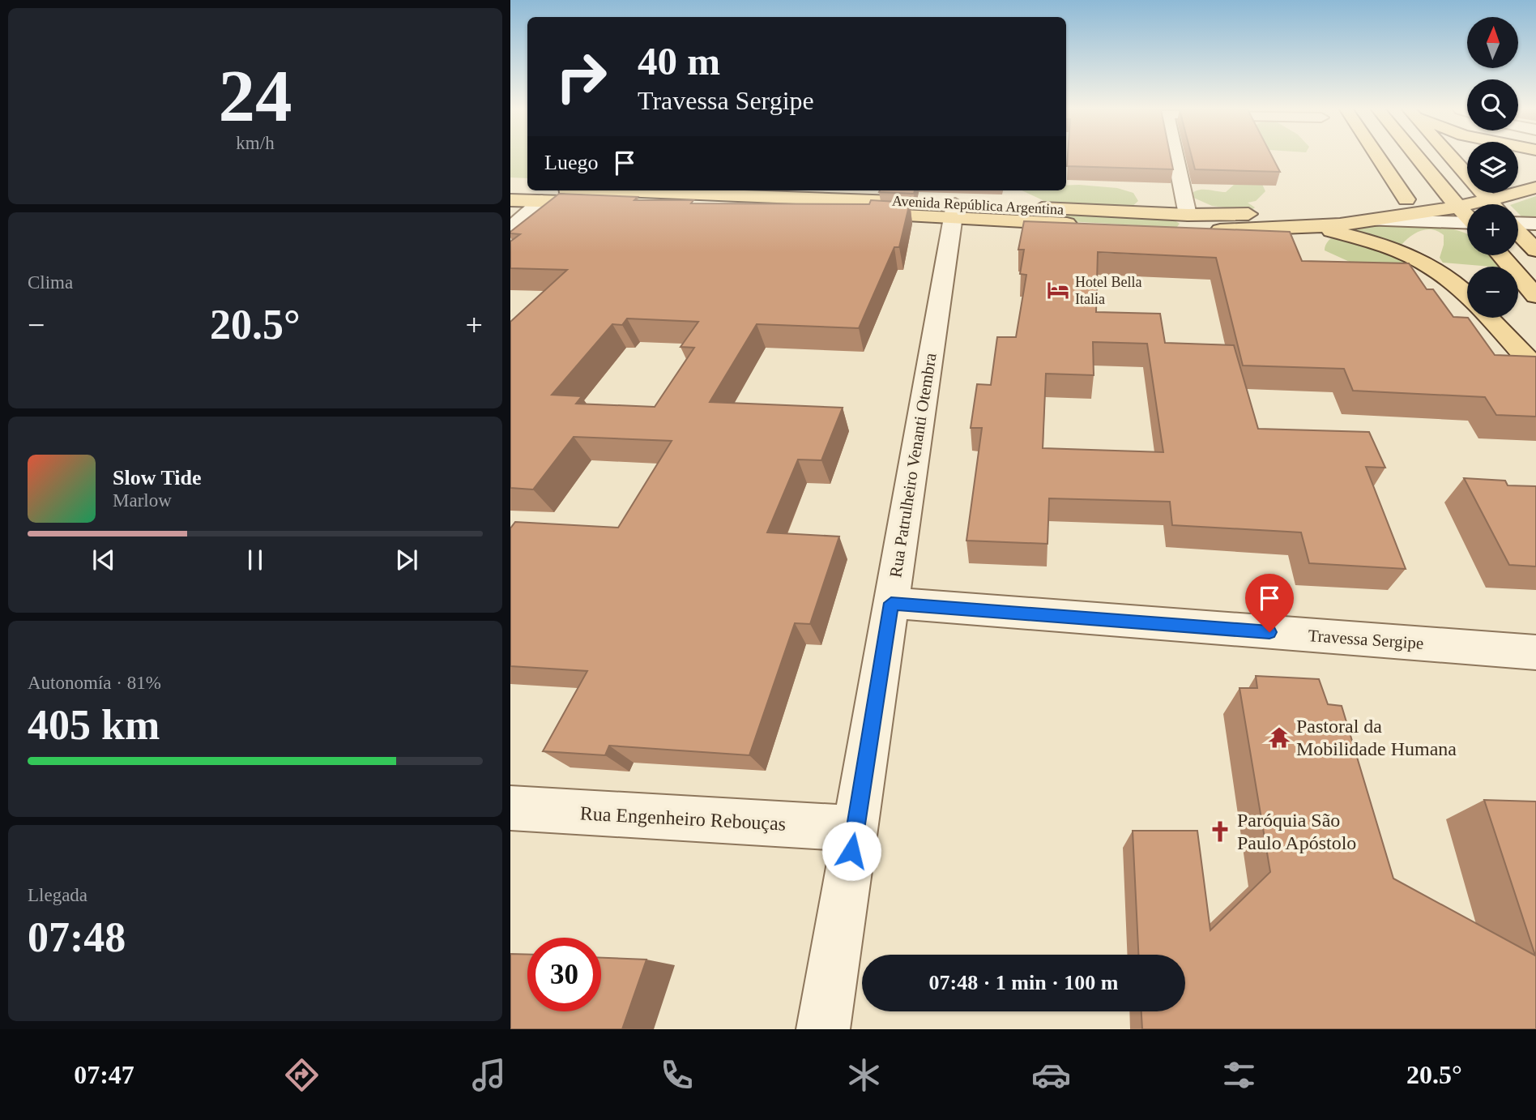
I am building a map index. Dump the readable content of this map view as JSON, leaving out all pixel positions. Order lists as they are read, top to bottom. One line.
{"streets":{"main road":["Avenida República Argentina"],"street":["Rua Patrulheiro Venanti Otembra","Travessa Sergipe","Rua Engenheiro Rebouças"]},"crossings":[["Avenida República Argentina","Rua Patrulheiro Venanti Otembra"],["Rua Patrulheiro Venanti Otembra","Travessa Sergipe"],["Rua Patrulheiro Venanti Otembra","Rua Engenheiro Rebouças"]],"places":{"hotel":["Hotel Bella Italia"],"temple":["Pastoral da Mobilidade Humana"],"church":["Paróquia São Paulo Apóstolo"]},"north":"top","page":{"tile":[["24","km/h"],"Clima",["Autonomía · 81%","405 km"],["Llegada","07:48"]],"map_buttons":["+","−"],"turn":["40 m","Travessa Sergipe"],"then":"Luego","heat":["−","20.5°","+"],"song":["Slow Tide","Marlow"],"limit":"30","trip":"07:48 · 1 min · 100 m","tabs":["07:47","20.5°"]}}
